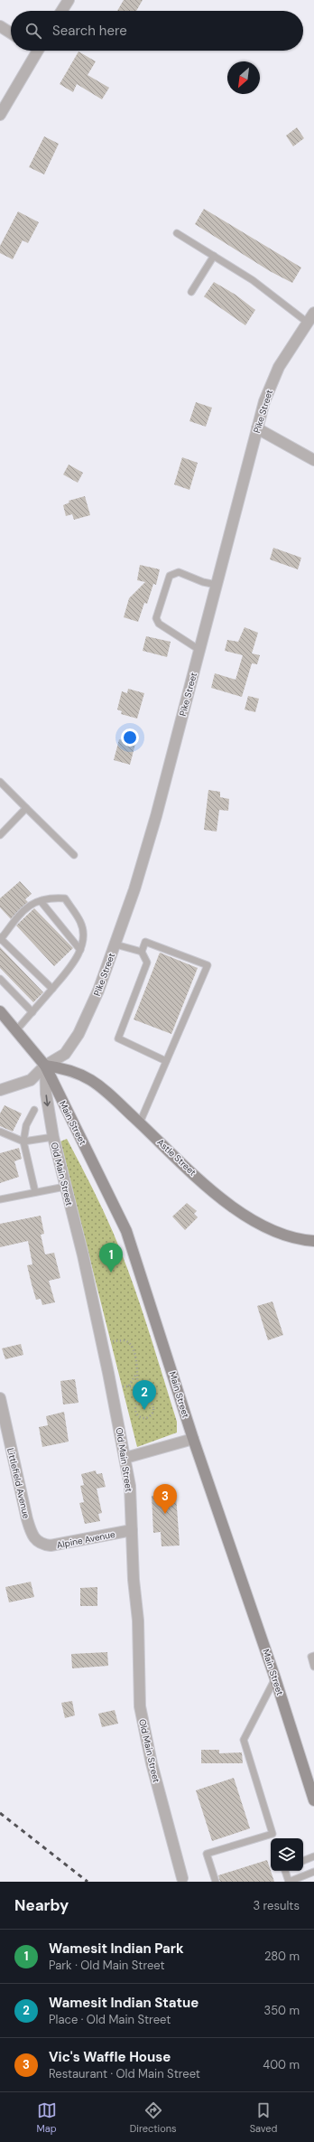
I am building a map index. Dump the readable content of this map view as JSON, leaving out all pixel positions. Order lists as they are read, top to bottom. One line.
{"streets":{"main road":["Main Street","Astle Street"],"street":["Pike Street","Old Main Street","Littlefield Avenue","Alpine Avenue"]},"crossings":[["Pike Street","Main Street"],["Pike Street","Astle Street"],["Pike Street","Old Main Street"],["Main Street","Astle Street"],["Main Street","Old Main Street"],["Astle Street","Old Main Street"],["Old Main Street","Alpine Avenue"],["Littlefield Avenue","Alpine Avenue"]],"north":"bottom left","page":{"search":"Search here","pins":["1","2","3"],"heading":["Nearby","3 results"],"list":[{"mark":"1","name":"Wamesit Indian Park","note":"Park · Old Main Street","value":"280 m"},{"mark":"2","name":"Wamesit Indian Statue","note":"Place · Old Main Street","value":"350 m"},{"mark":"3","name":"Vic's Waffle House","note":"Restaurant · Old Main Street","value":"400 m"}],"nav":["Map","Directions","Saved"]}}
